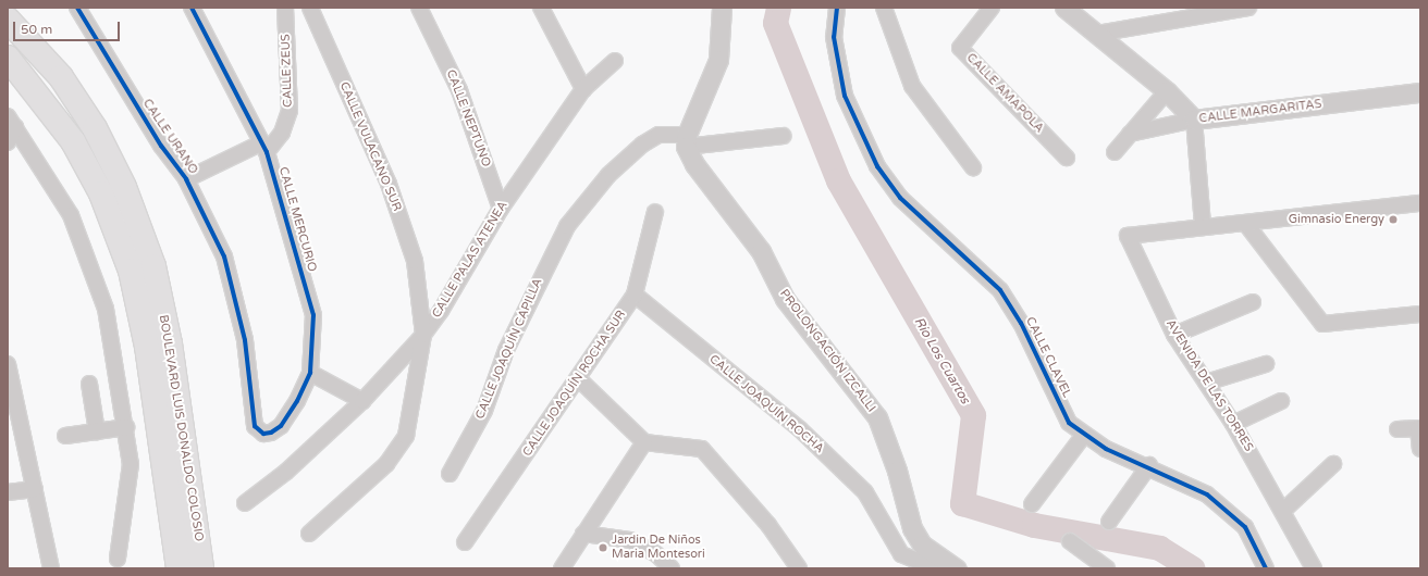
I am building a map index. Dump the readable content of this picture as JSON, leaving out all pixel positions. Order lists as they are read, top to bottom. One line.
{"streets":{"highway":["BOULEVARD LUIS DONALDO COLOSIO"],"street":["CALLE ZEUS","CALLE AMAPOLA","CALLE MARGARITAS","CALLE NEPTUNO","CALLE URANO","CALLE VULACANO SUR","CALLE MERCURIO","CALLE PALAS ATENEA","CALLE JOAQUÍN CAPILLA","PROLONGACIÓN IZCALLI","CALLE CLAVEL","CALLE JOAQUÍN ROCHA SUR","AVENIDA DE LAS TORRES","CALLE JOAQUÍN ROCHA"]},"crossings":[["CALLE ZEUS","CALLE MERCURIO"],["CALLE NEPTUNO","CALLE PALAS ATENEA"],["CALLE URANO","CALLE MERCURIO"],["CALLE VULACANO SUR","CALLE PALAS ATENEA"],["CALLE JOAQUÍN CAPILLA","PROLONGACIÓN IZCALLI"],["PROLONGACIÓN IZCALLI","CALLE JOAQUÍN ROCHA"],["CALLE JOAQUÍN ROCHA SUR","CALLE JOAQUÍN ROCHA"]],"water":["Río Los Cuartos"],"places":["Gimnasio Energy","Jardin De Niños Maria Montesori"],"scale_bar":"50 m"}
